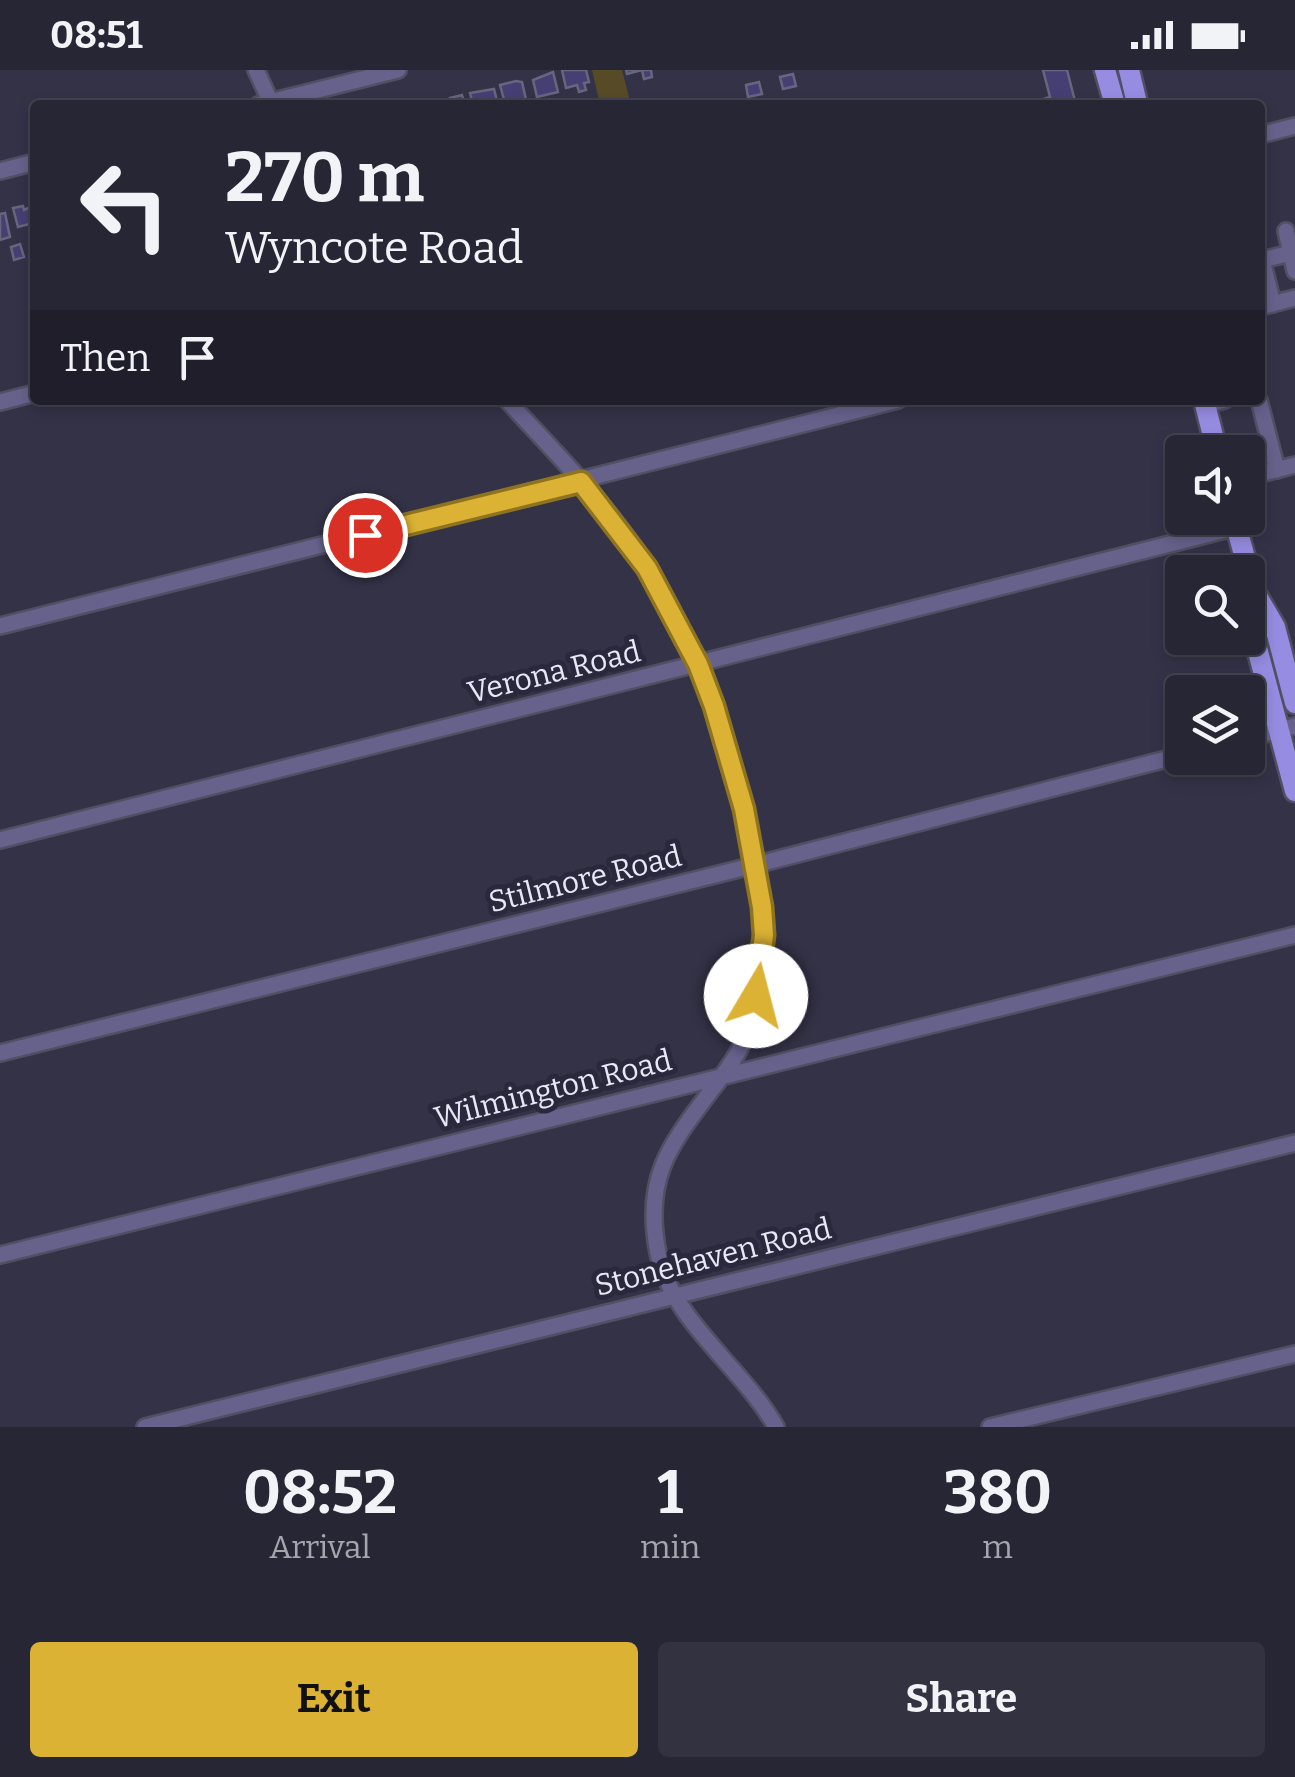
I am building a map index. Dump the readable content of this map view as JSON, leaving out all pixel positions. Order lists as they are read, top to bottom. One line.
{"streets":{"street":["Verona Road","Stilmore Road","Wilmington Road","Stonehaven Road"]},"page":{"status":"08:51","turn":["270 m","Wyncote Road"],"then":"Then","eta":["08:52","Arrival","1","min","380","m"],"buttons":["Exit","Share"]}}
